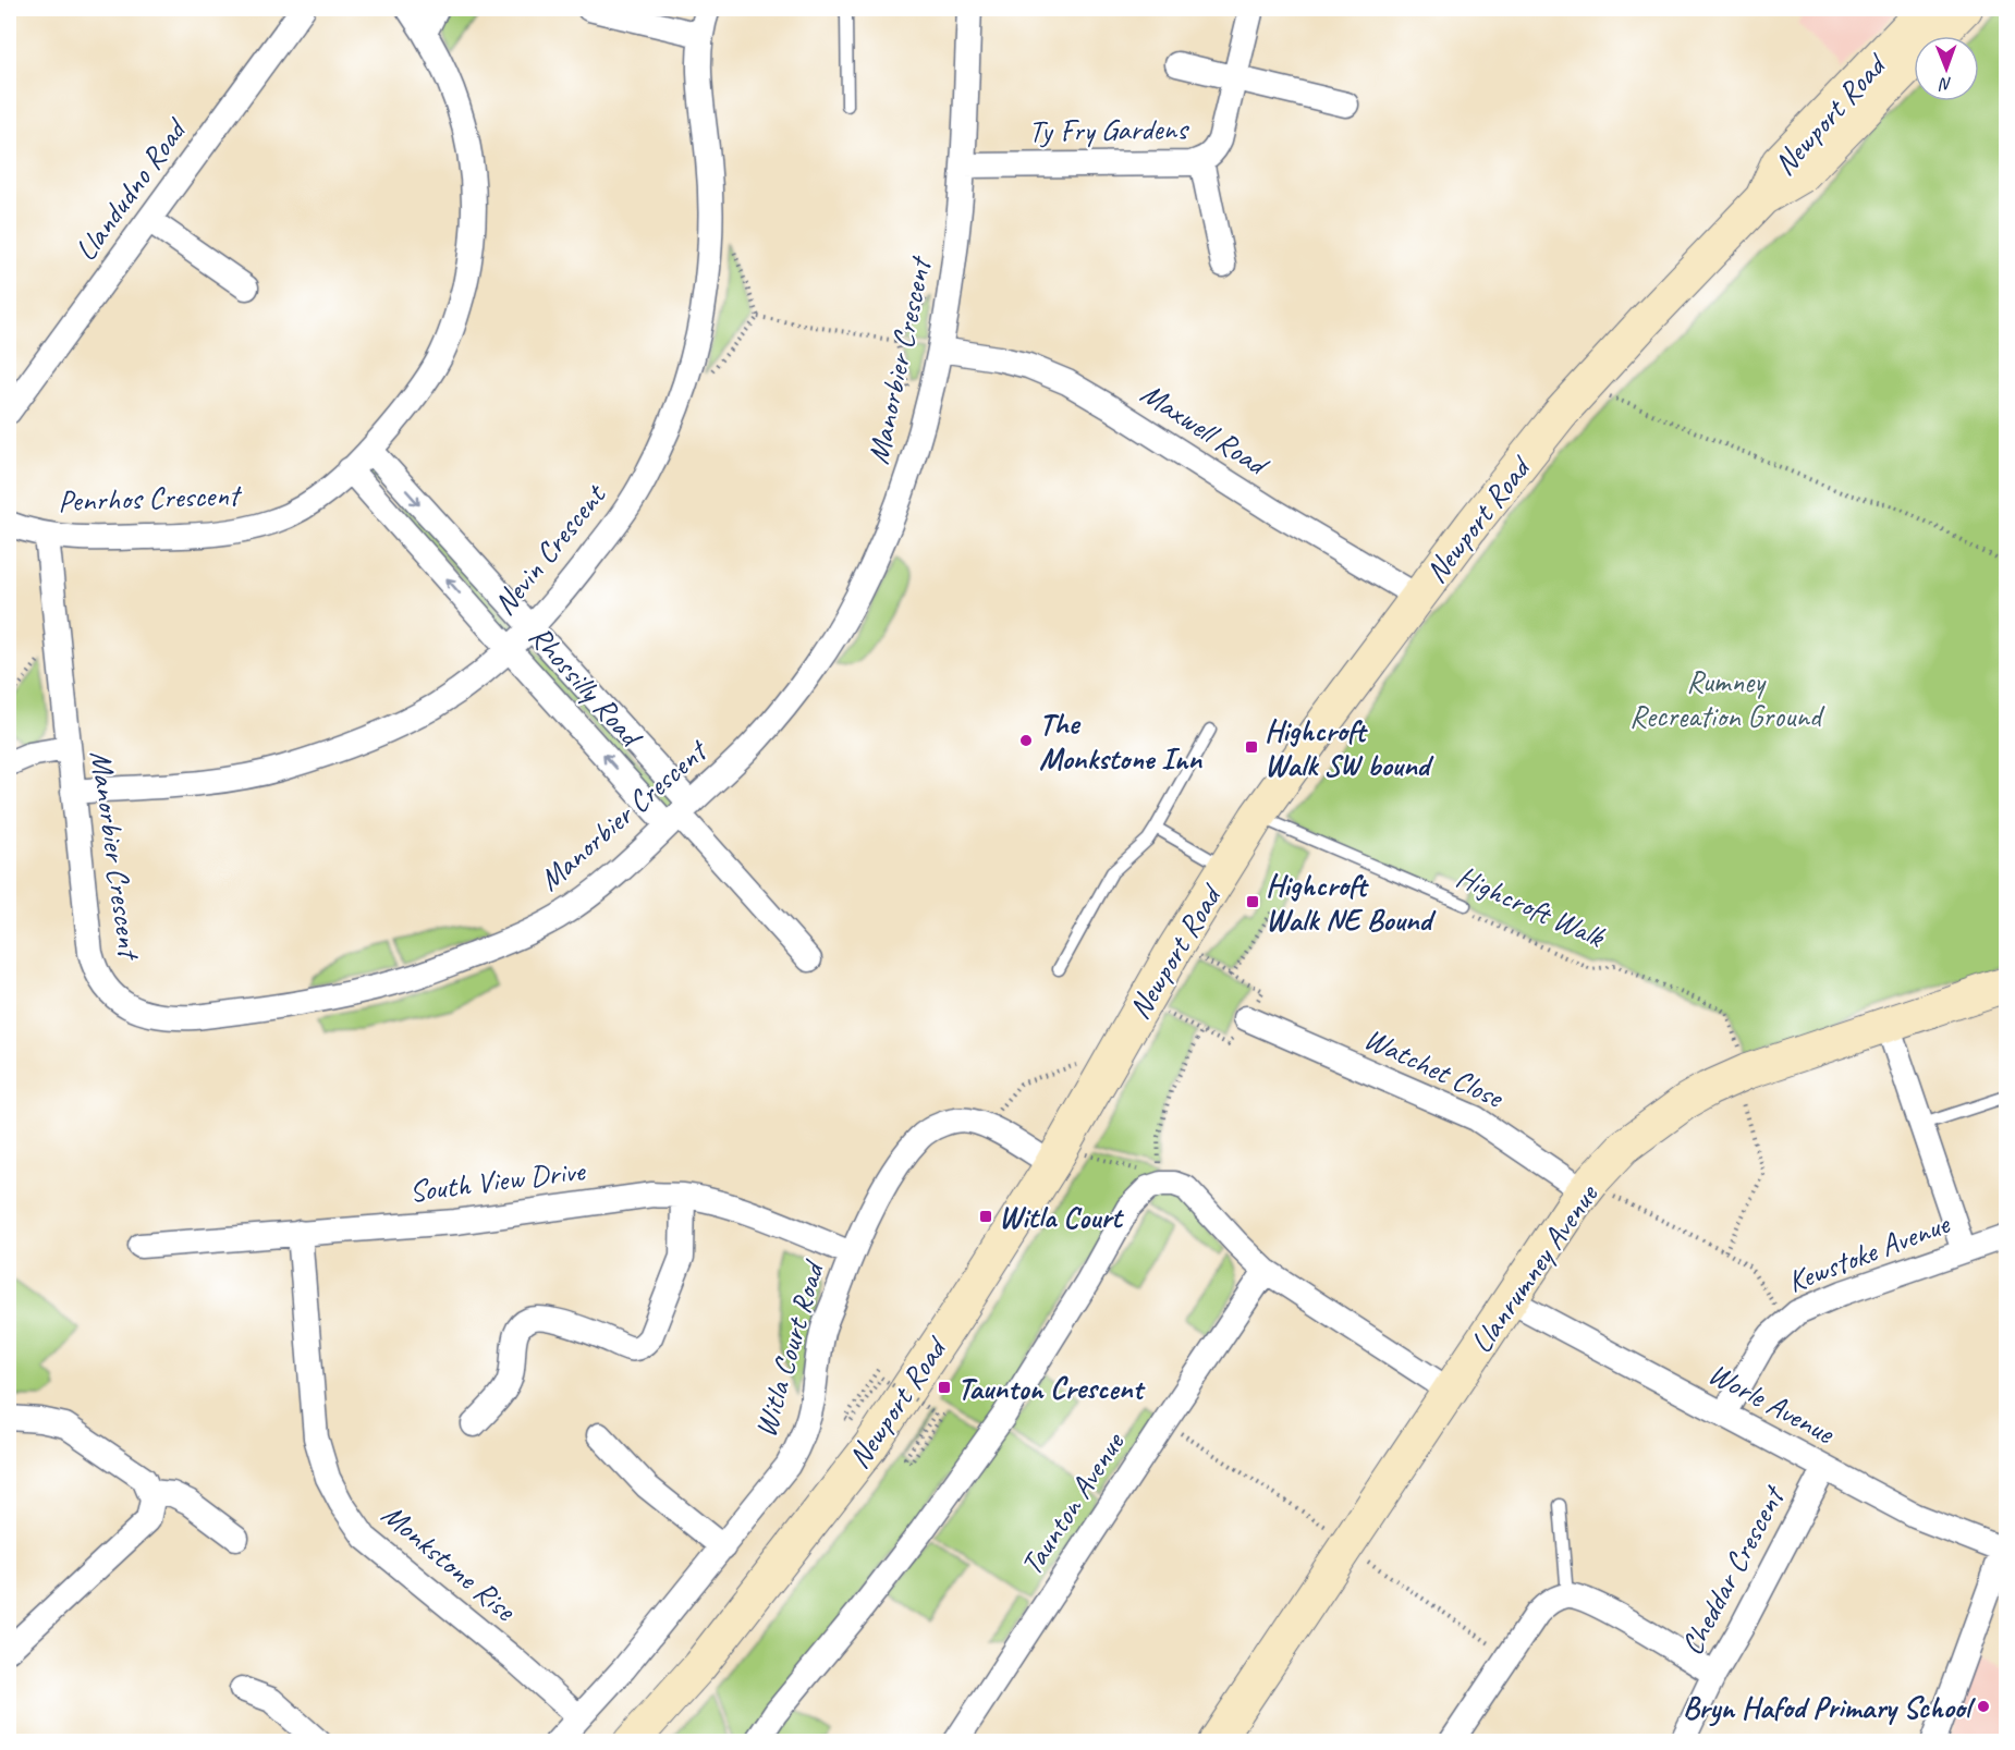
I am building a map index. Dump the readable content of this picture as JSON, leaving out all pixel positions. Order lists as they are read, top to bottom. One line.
{"streets":{"main road":["Newport Road","Llanrumney Avenue"],"street":["Ty Fry Gardens","Llandudno Road","Manorbier Crescent","Maxwell Road","Penrhos Crescent","Nevin Crescent","Rhossilly Road","Watchet Close","South View Drive","Kewstoke Avenue","Witla Court Road","Worle Avenue","Taunton Avenue","Monkstone Rise","Cheddar Crescent"],"lane":["Highcroft Walk"]},"crossings":[["Newport Road","Maxwell Road"],["Newport Road","Highcroft Walk"],["Newport Road","Witla Court Road"],["Ty Fry Gardens","Manorbier Crescent"],["Manorbier Crescent","Maxwell Road"],["Manorbier Crescent","Penrhos Crescent"],["Manorbier Crescent","Nevin Crescent"],["Manorbier Crescent","Rhossilly Road"],["Penrhos Crescent","Rhossilly Road"],["Nevin Crescent","Rhossilly Road"],["Highcroft Walk","Llanrumney Avenue"],["Watchet Close","Llanrumney Avenue"],["South View Drive","Witla Court Road"],["South View Drive","Monkstone Rise"],["Kewstoke Avenue","Worle Avenue"],["Llanrumney Avenue","Worle Avenue"],["Witla Court Road","Monkstone Rise"],["Worle Avenue","Cheddar Crescent"]],"parks":["Rumney Recreation Ground"],"places":{"other":["The Monkstone Inn","Bryn Hafod Primary School"],"transit":["Highcroft Walk SW bound","Highcroft Walk NE Bound","Witla Court","Taunton Crescent"]},"north":"bottom"}
